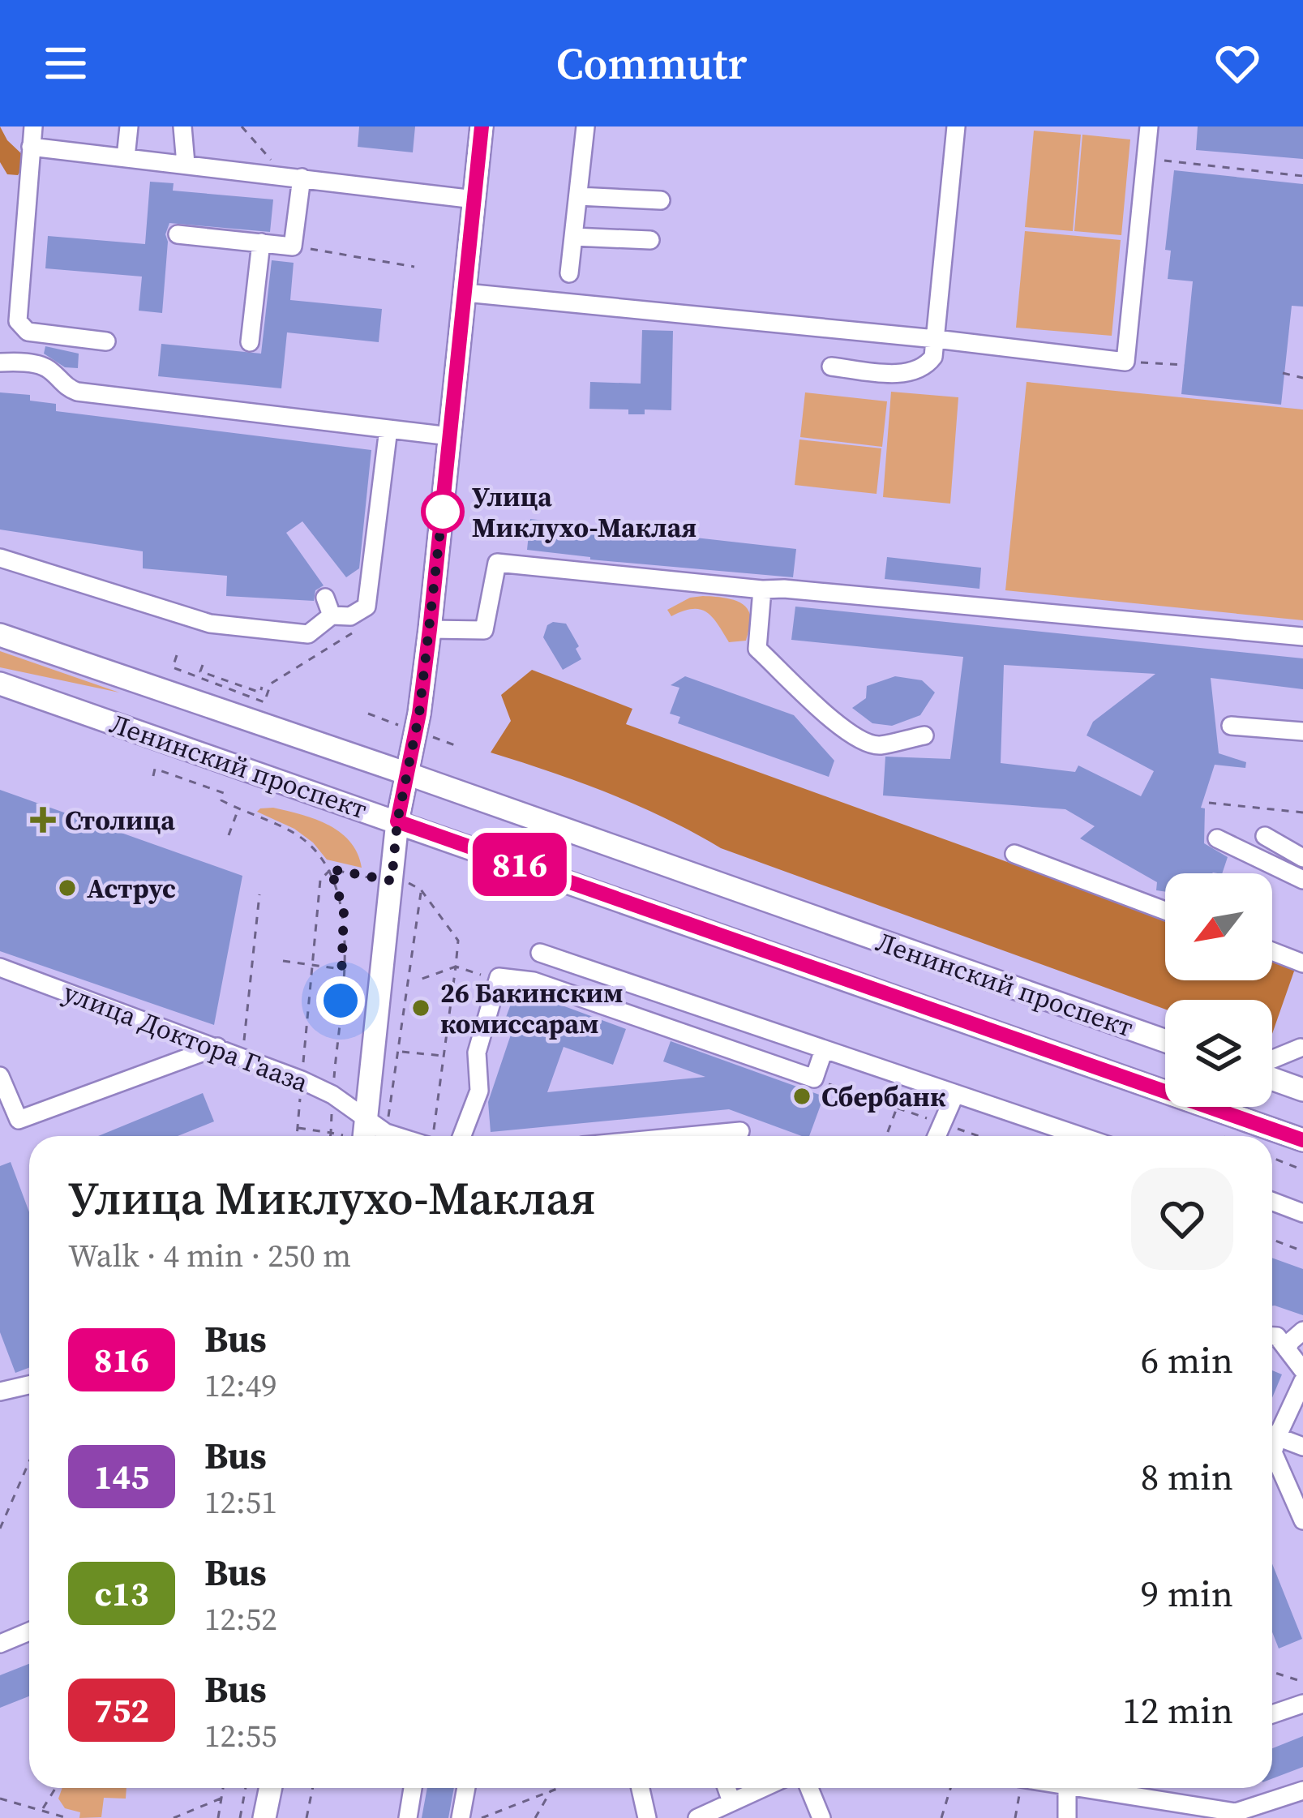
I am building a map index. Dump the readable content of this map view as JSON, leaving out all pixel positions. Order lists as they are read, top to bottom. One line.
{"streets":{"main road":["Ленинский проспект"],"street":["улица Доктора Гааза"]},"places":{"other":["Улица Миклухо-Маклая","Аструс","26 Бакинским комиссарам","Сбербанк"],"health":["Столица"]},"lines":["bus line 816"],"north":"bottom left","page":{"header":"Commutr","on_map":"816","heading":["Улица Миклухо-Маклая","Walk · 4 min · 250 m"],"list":[{"mark":"816","name":"Bus","note":"12:49","value":"6 min"},{"mark":"145","name":"Bus","note":"12:51","value":"8 min"},{"mark":"с13","name":"Bus","note":"12:52","value":"9 min"},{"mark":"752","name":"Bus","note":"12:55","value":"12 min"}]}}
